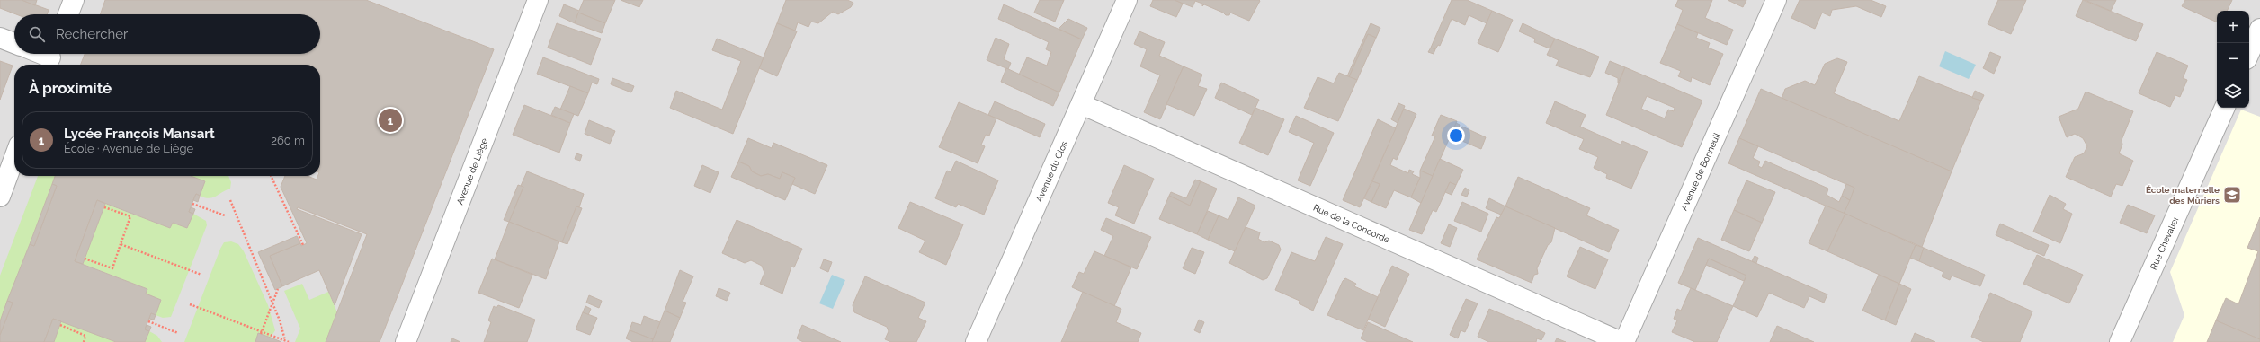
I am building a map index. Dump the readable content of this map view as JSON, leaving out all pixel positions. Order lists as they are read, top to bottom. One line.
{"streets":{"street":["Avenue de Liège","Avenue du Clos","Avenue de Bonneuil","Rue de la Concorde","Rue Chevalier"]},"crossings":[["Avenue du Clos","Rue de la Concorde"],["Avenue de Bonneuil","Rue de la Concorde"]],"places":{"school or university":["École maternelle des Mûriers"]},"page":{"map_buttons":["+","−"],"search":"Rechercher","heading":"À proximité","pins":"1","list":[{"mark":"1","name":"Lycée François Mansart","note":"École · Avenue de Liège","value":"260 m"}]}}
